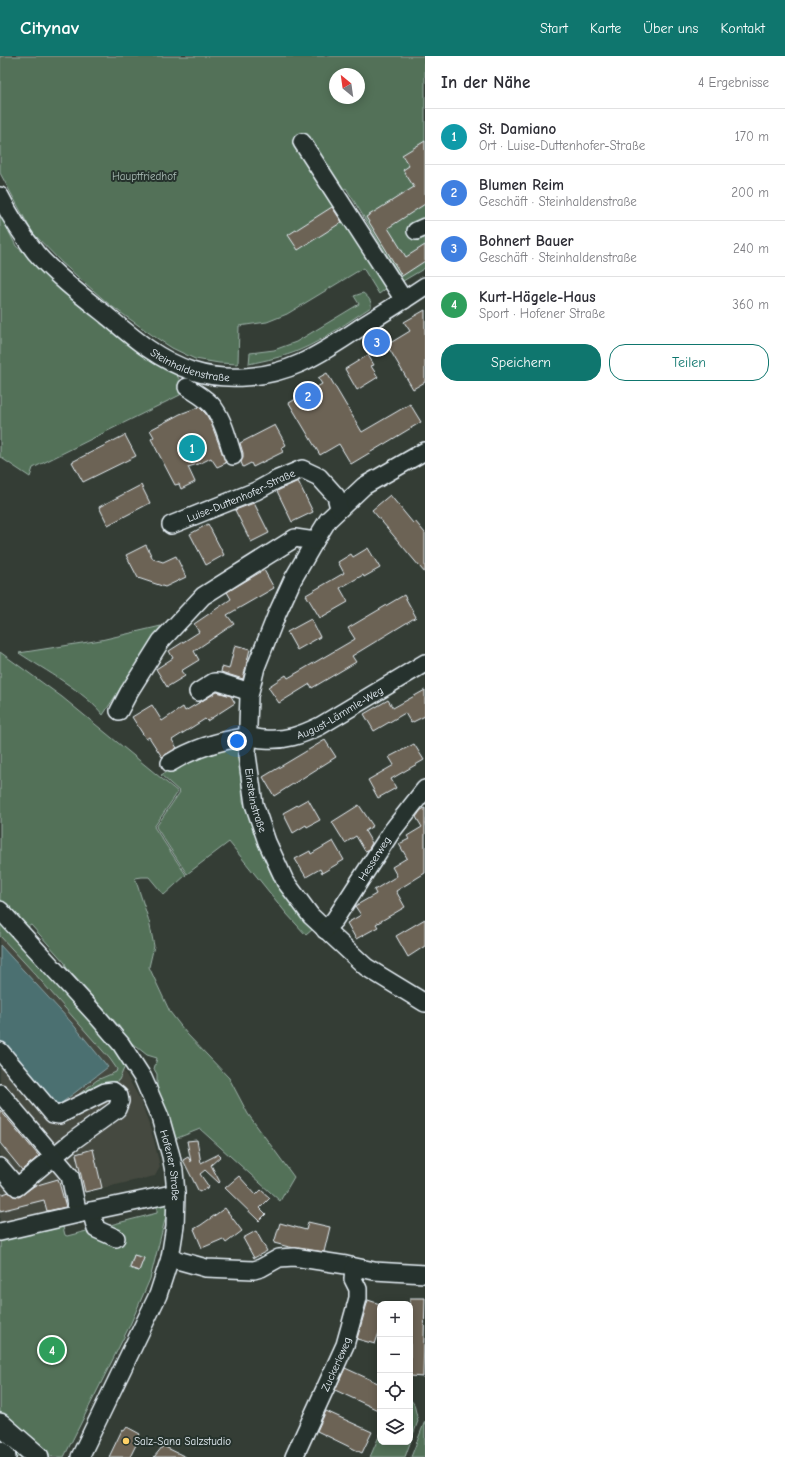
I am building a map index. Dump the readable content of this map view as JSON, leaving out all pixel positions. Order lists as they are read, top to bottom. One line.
{"streets":{"street":["Steinhaldenstraße","Luise-Duttenhofer-Straße","August-Lämmle-Weg","Einsteinstraße","Hesserweg","Hofener Straße","Zuckerleweg"]},"crossings":[["Luise-Duttenhofer-Straße","Einsteinstraße"],["August-Lämmle-Weg","Einsteinstraße"],["Einsteinstraße","Hesserweg"]],"parks":["Hauptfriedhof"],"places":["Salz-Sana Salzstudio"],"north":"top left","page":{"header":"Citynav","nav":["Start","Karte","Über uns","Kontakt"],"heading":["In der Nähe","4 Ergebnisse"],"list":[{"mark":"1","name":"St. Damiano","note":"Ort · Luise-Duttenhofer-Straße","value":"170 m"},{"mark":"2","name":"Blumen Reim","note":"Geschäft · Steinhaldenstraße","value":"200 m"},{"mark":"3","name":"Bohnert Bauer","note":"Geschäft · Steinhaldenstraße","value":"240 m"},{"mark":"4","name":"Kurt-Hägele-Haus","note":"Sport · Hofener Straße","value":"360 m"}],"pins":["3","2","1","4"],"buttons":["Speichern","Teilen"],"map_buttons":["+","−"]}}
